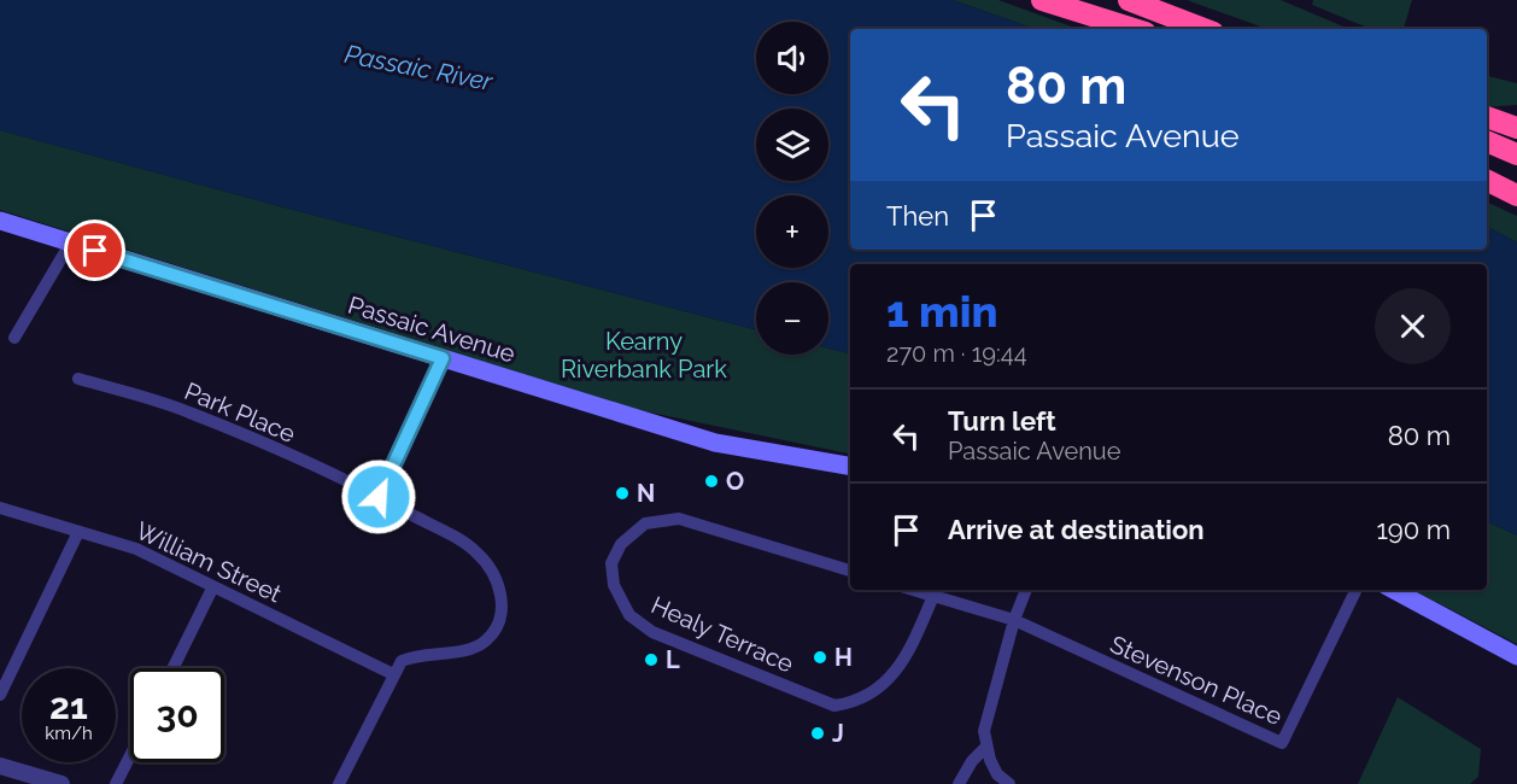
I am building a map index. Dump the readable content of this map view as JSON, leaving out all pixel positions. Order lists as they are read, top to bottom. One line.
{"streets":{"main road":["Passaic Avenue"],"street":["Park Place","William Street","Healy Terrace","Stevenson Place"]},"crossings":[["Park Place","William Street"]],"water":["Passaic River"],"parks":["Kearny Riverbank Park"],"places":["O","N","H","L","J"],"page":{"map_buttons":["+","−"],"turn":["80 m","Passaic Avenue"],"then":"Then","heading":["1 min","270 m · 19:44"],"list":[{"name":"Turn left","note":"Passaic Avenue","value":"80 m"},{"name":"Arrive at destination","value":"190 m"}],"speed":"21 km/h","limit":"30"}}
